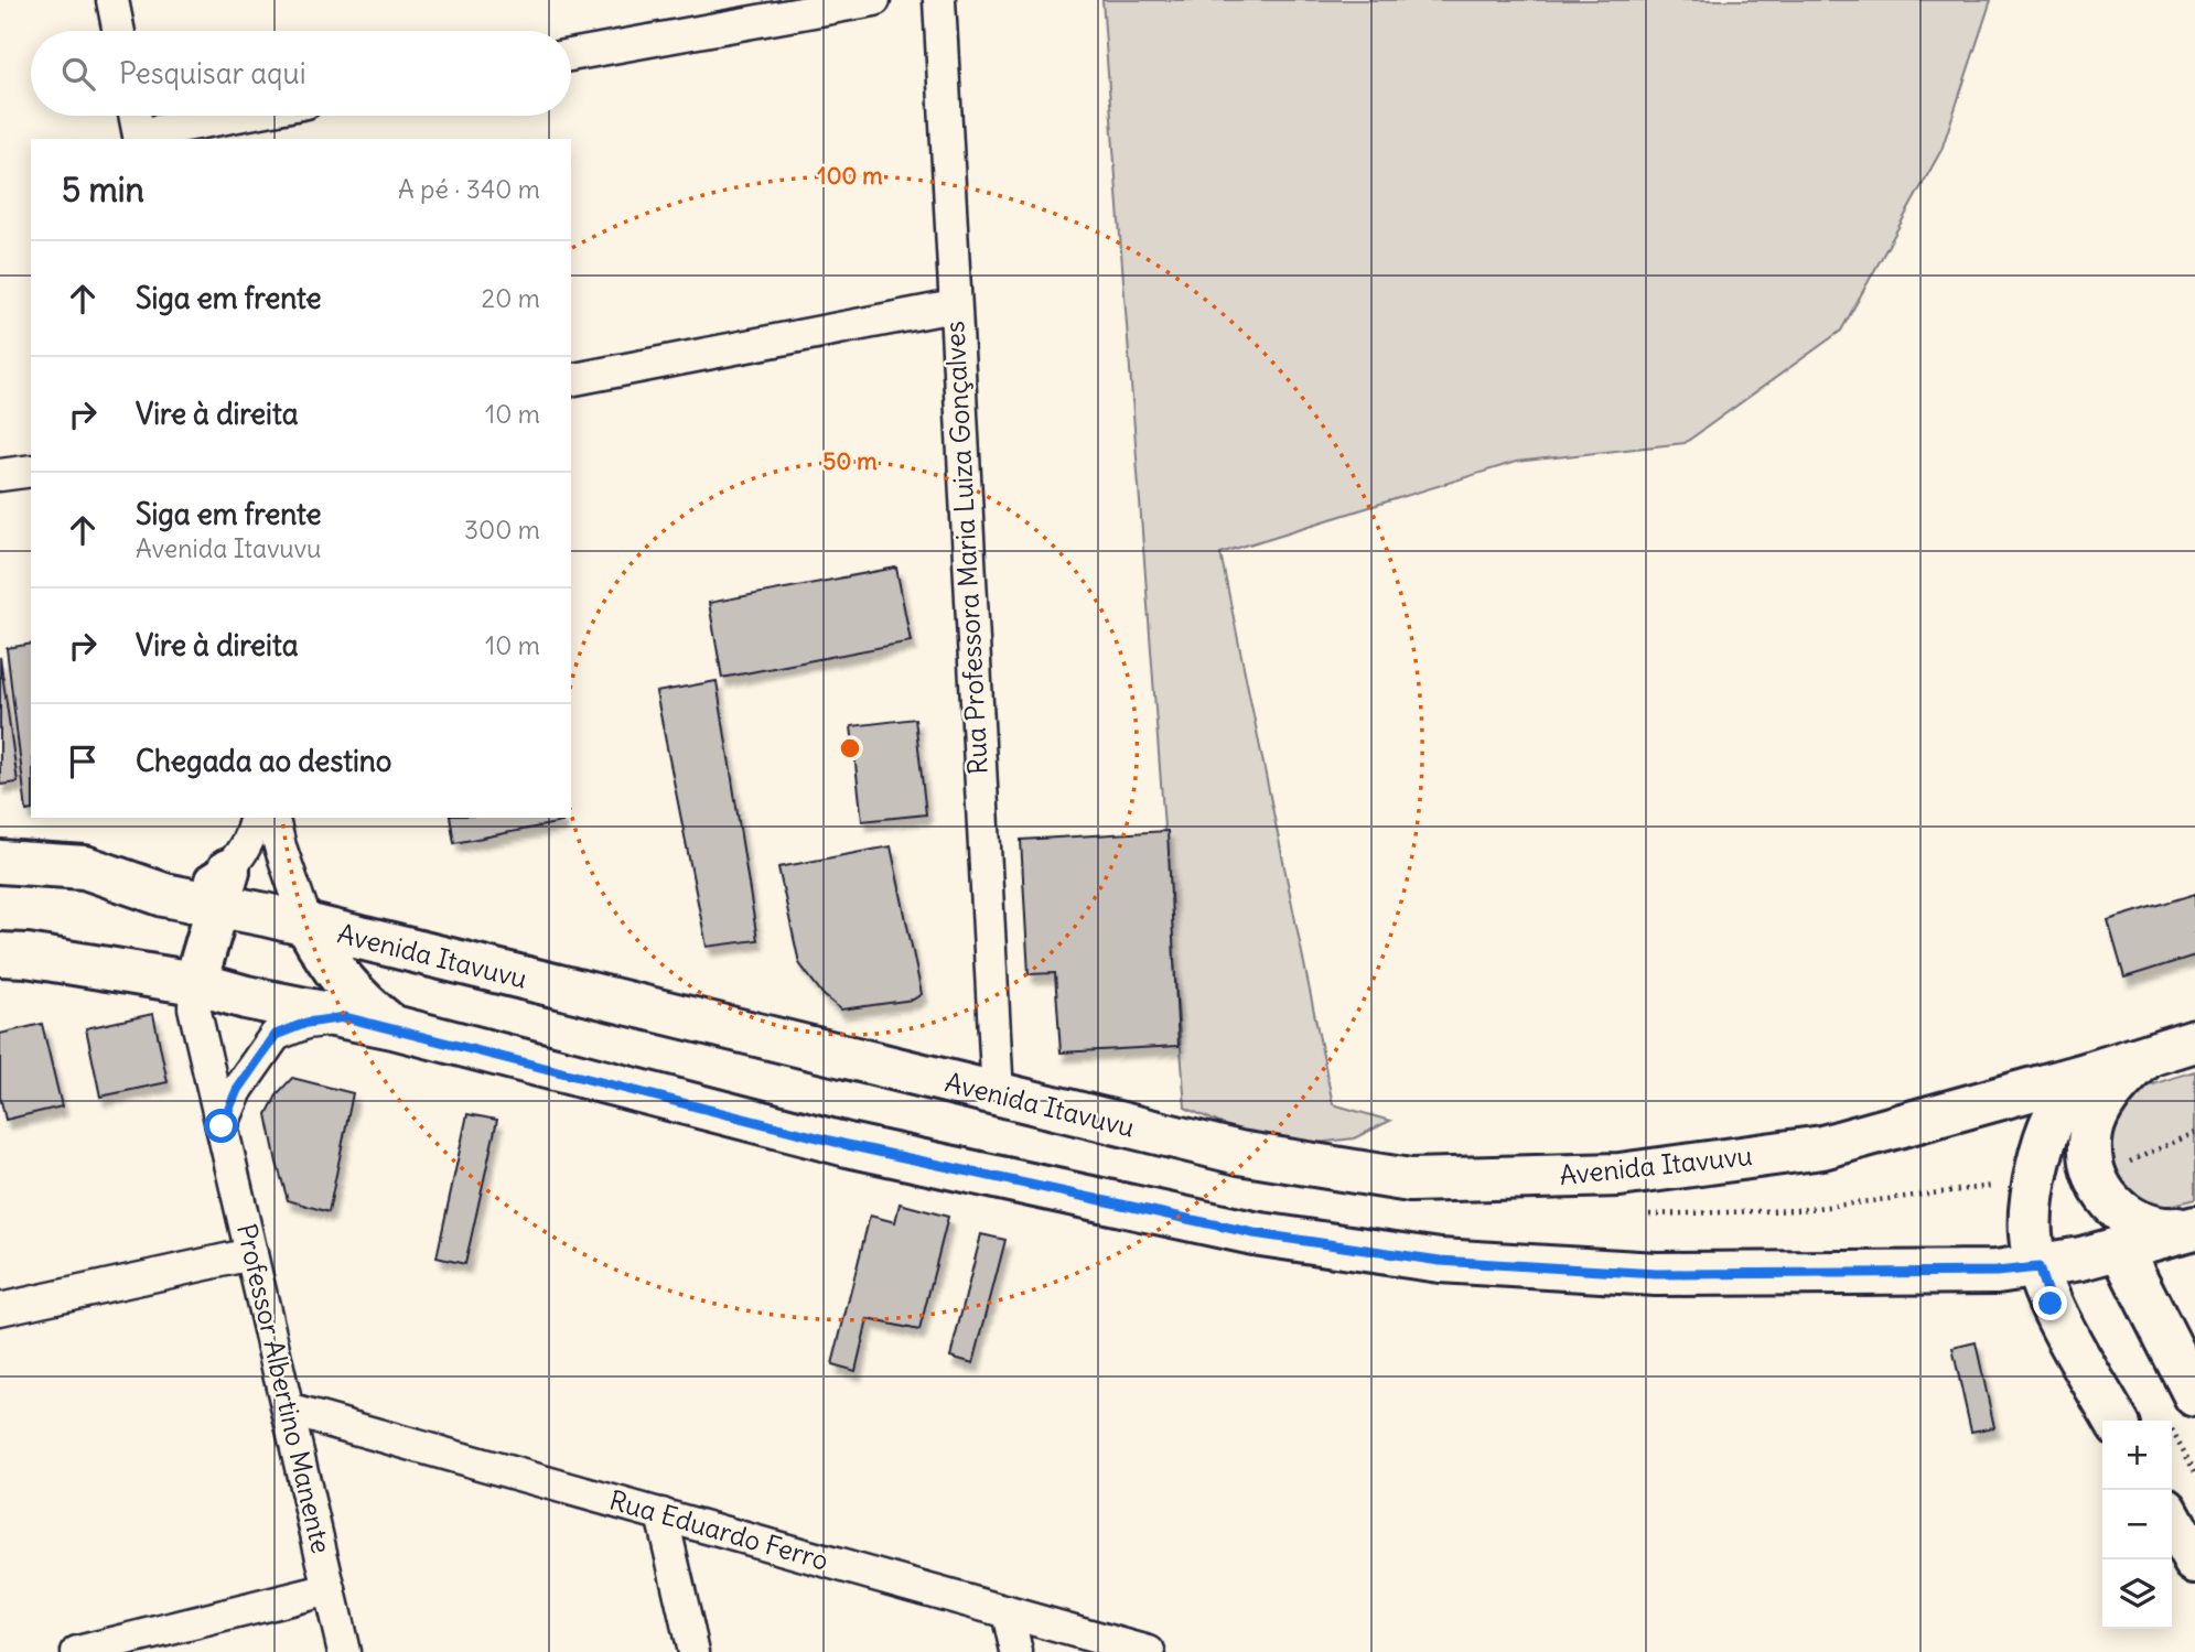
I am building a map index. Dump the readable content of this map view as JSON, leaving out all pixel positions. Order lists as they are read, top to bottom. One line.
{"streets":{"main road":["Avenida Itavuvu"],"street":["Rua Professora Maria Luiza Gonçalves","Professor Albertino Manente","Rua Eduardo Ferro"]},"crossings":[["Rua Professora Maria Luiza Gonçalves","Avenida Itavuvu"],["Professor Albertino Manente","Rua Eduardo Ferro"]],"page":{"search":"Pesquisar aqui","heading":["5 min","A pé · 340 m"],"list":[["Siga em frente","20 m"],["Vire à direita","10 m"],["Siga em frente","Avenida Itavuvu","300 m"],["Vire à direita","10 m"],"Chegada ao destino"],"map_buttons":["+","−"]},"rings":["100 m","50 m"]}
